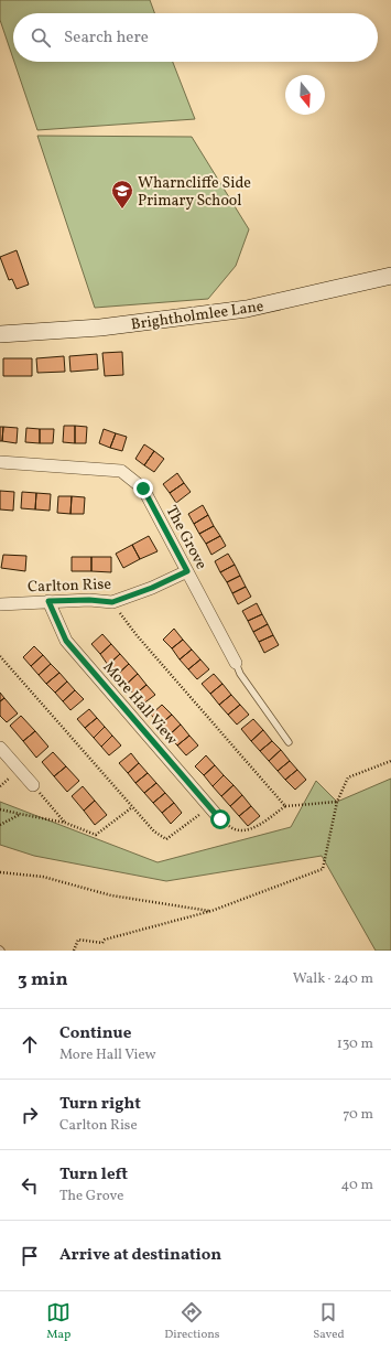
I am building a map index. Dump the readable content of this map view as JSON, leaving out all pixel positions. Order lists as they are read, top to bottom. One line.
{"streets":{"street":["Brightholmlee Lane","The Grove","Carlton Rise","More Hall View"]},"crossings":[["The Grove","Carlton Rise"],["Carlton Rise","More Hall View"]],"places":{"school or university":["Wharncliffe Side Primary School"]},"north":"bottom","page":{"search":"Search here","heading":["3 min","Walk · 240 m"],"list":[["Continue","More Hall View","130 m"],["Turn right","Carlton Rise","70 m"],["Turn left","The Grove","40 m"],"Arrive at destination"],"nav":["Map","Directions","Saved"]}}
